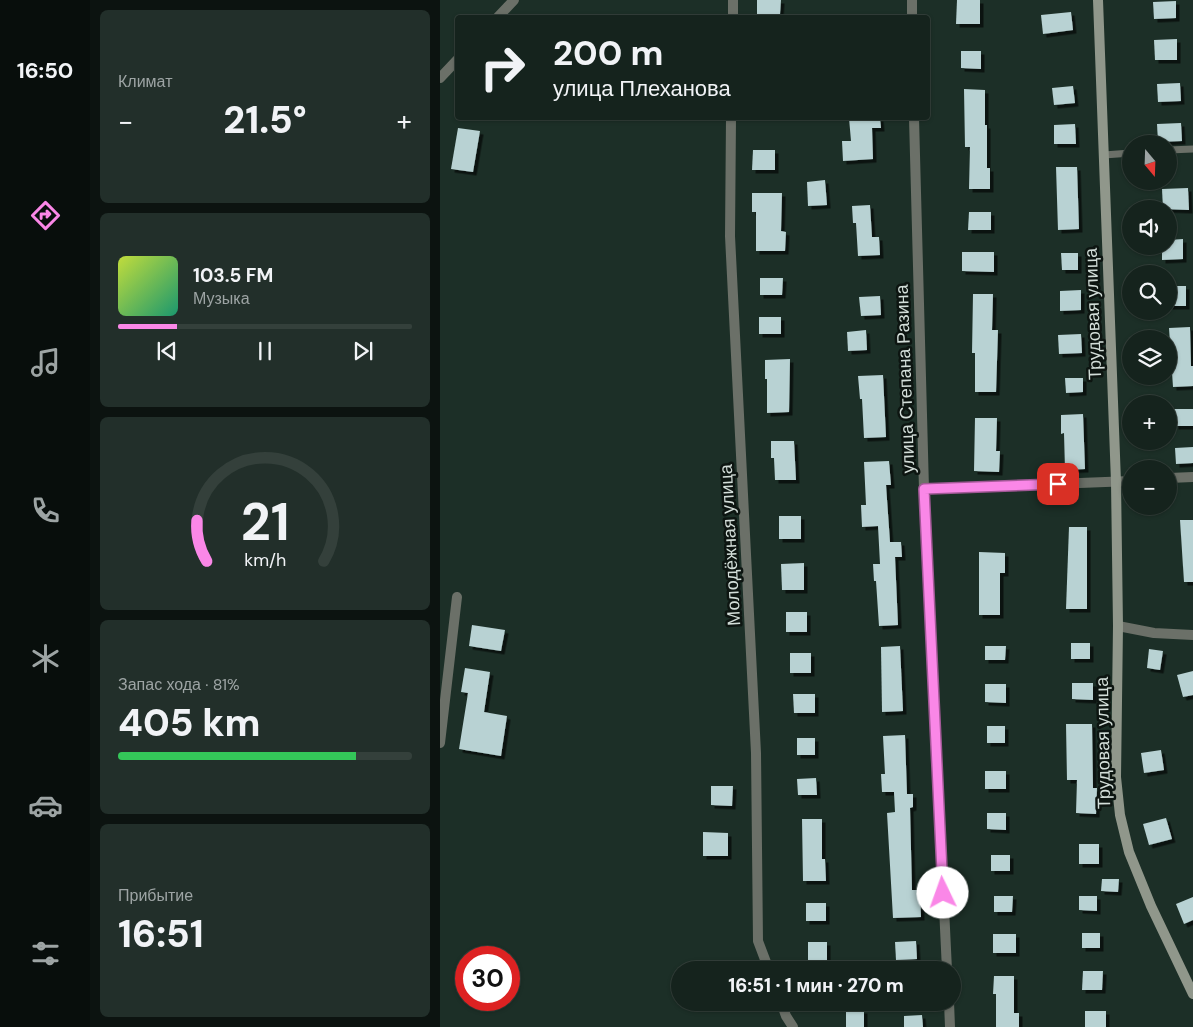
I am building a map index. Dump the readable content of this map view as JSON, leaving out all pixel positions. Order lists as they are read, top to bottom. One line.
{"streets":{"street":["Трудовая улица","улица Степана Разина","Молодёжная улица"]},"north":"bottom","page":{"tabs":"16:50","tile":["Климат",["Запас хода · 81%","405 km"],["Прибытие","16:51"]],"turn":["200 m","улица Плеханова"],"heat":["−","21.5°","+"],"map_buttons":["+","−"],"song":["103.5 FM","Музыка"],"limit":"30","trip":"16:51 · 1 мин · 270 m","gauge":["21","km/h"]}}
